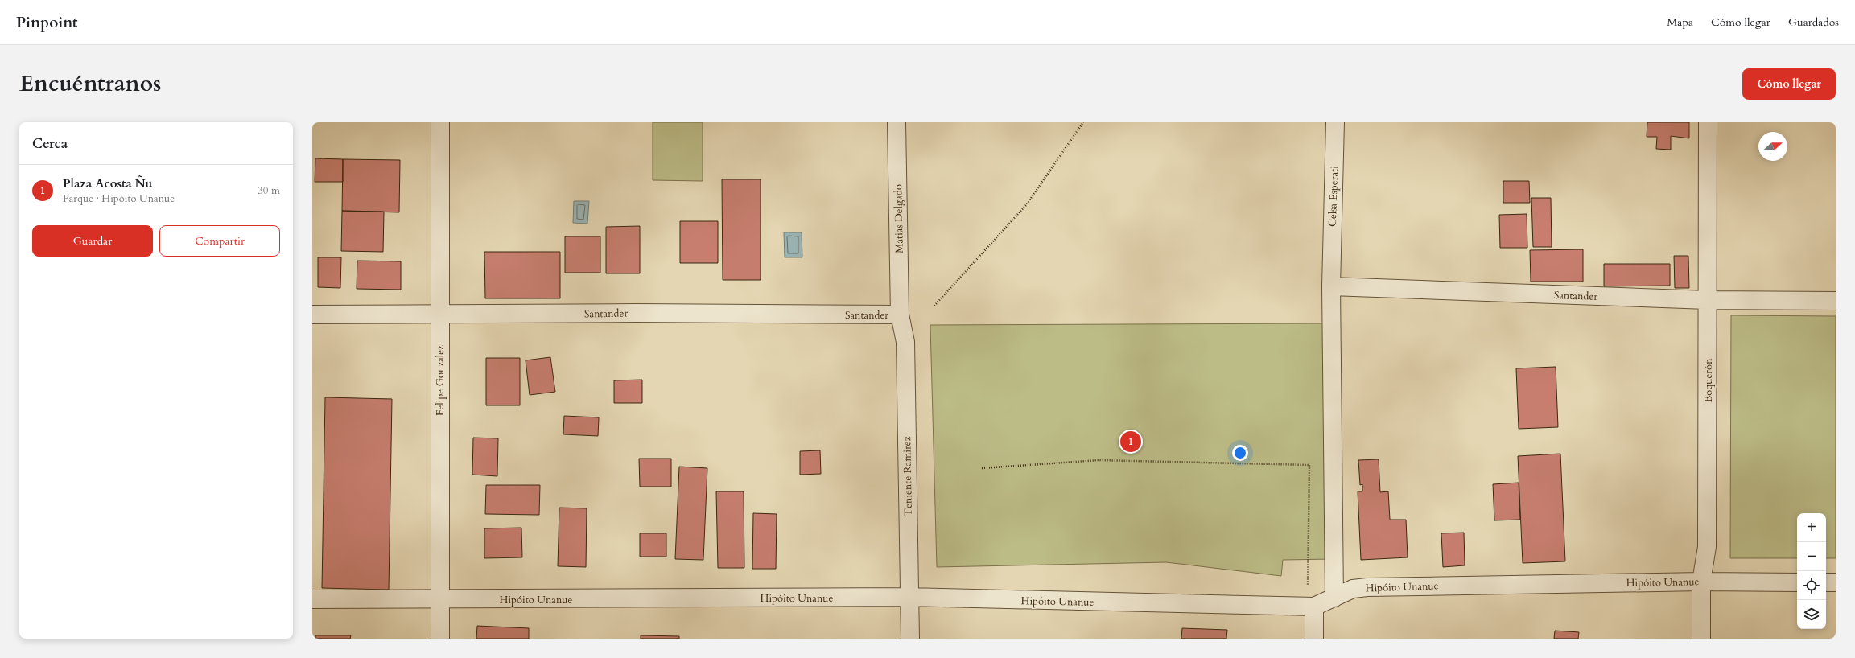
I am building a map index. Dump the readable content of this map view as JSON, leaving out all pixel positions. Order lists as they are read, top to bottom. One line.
{"streets":{"street":["Celsa Esperati","Matias Delgado","Santander","Felipe Gonzalez","Boquerón","Teniente Ramirez","Hipóito Unanue"]},"crossings":[["Celsa Esperati","Santander"],["Celsa Esperati","Hipóito Unanue"],["Matias Delgado","Santander"],["Matias Delgado","Teniente Ramirez"],["Santander","Felipe Gonzalez"],["Santander","Boquerón"],["Santander","Teniente Ramirez"],["Felipe Gonzalez","Hipóito Unanue"],["Boquerón","Hipóito Unanue"],["Teniente Ramirez","Hipóito Unanue"]],"north":"right","page":{"header":"Pinpoint","nav":["Mapa","Cómo llegar","Guardados"],"title":"Encuéntranos","buttons":["Cómo llegar",["Guardar","Compartir"]],"heading":"Cerca","list":[{"mark":"1","name":"Plaza Acosta Ñu","note":"Parque · Hipóito Unanue","value":"30 m"}],"pins":"1","map_buttons":["+","−"]}}
